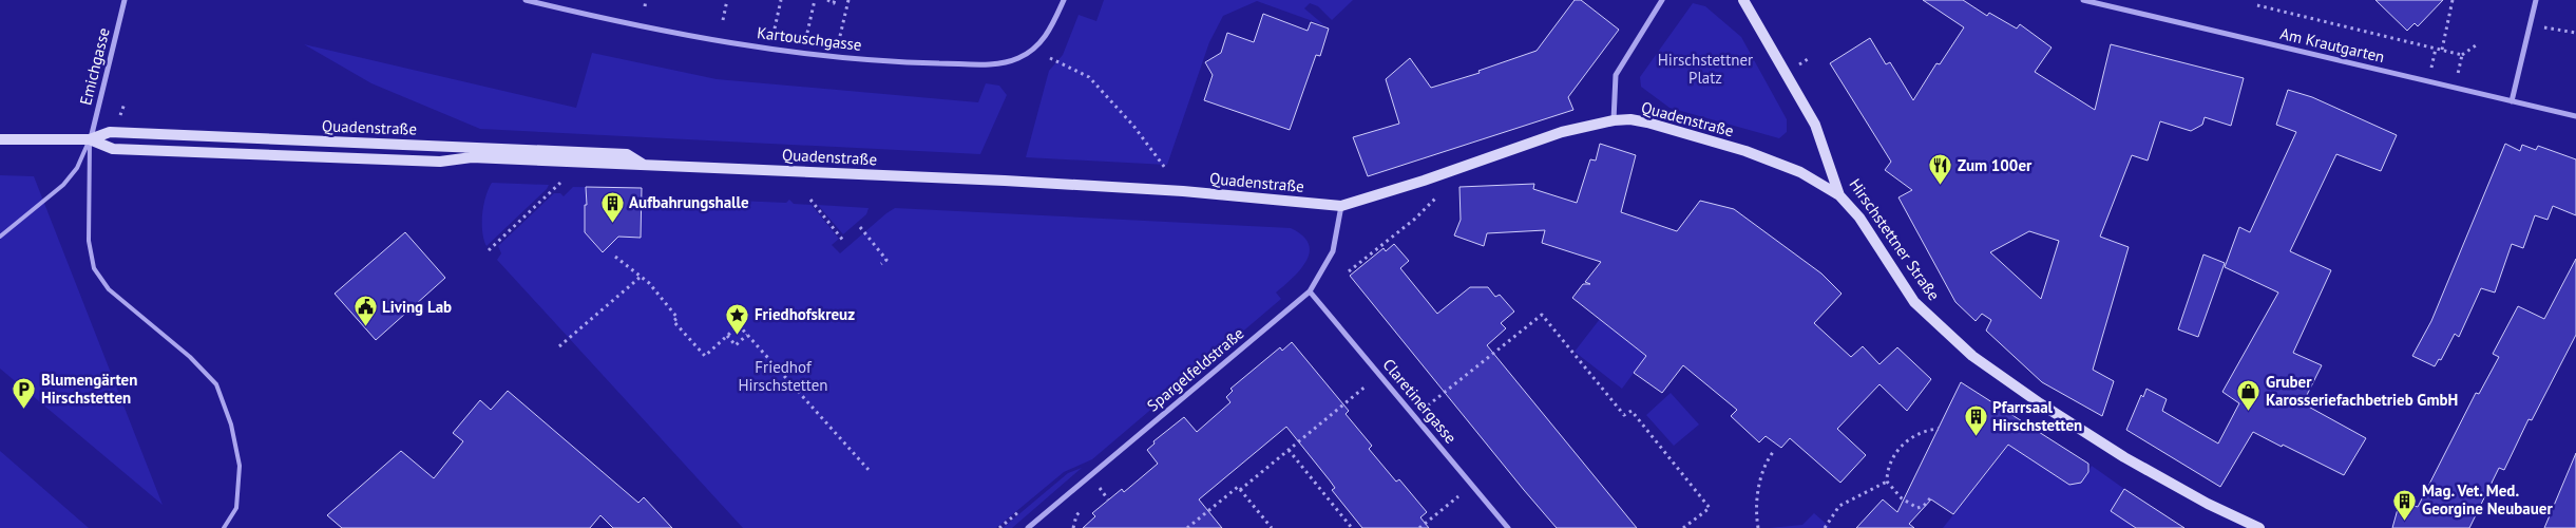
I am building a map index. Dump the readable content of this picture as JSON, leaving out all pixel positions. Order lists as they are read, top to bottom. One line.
{"streets":{"street":["Kartouschgasse","Am Krautgarten","Emichgasse","Quadenstraße","Hirschstettner Straße","Spargelfeldstraße","Claretinergasse"]},"crossings":[["Emichgasse","Quadenstraße"],["Quadenstraße","Hirschstettner Straße"],["Quadenstraße","Spargelfeldstraße"],["Spargelfeldstraße","Claretinergasse"]],"parks":["Hirschstettner Platz","Friedhof Hirschstetten"],"places":{"restaurant":["Zum 100er"],"building":["Aufbahrungshalle","Pfarrsaal Hirschstetten","Mag. Vet. Med. Georgine Neubauer"],"public building":["Living Lab"],"place":["Friedhofskreuz"],"parking":["Blumengärten Hirschstetten"],"shop":["Gruber Karosseriefachbetrieb GmbH"]}}
